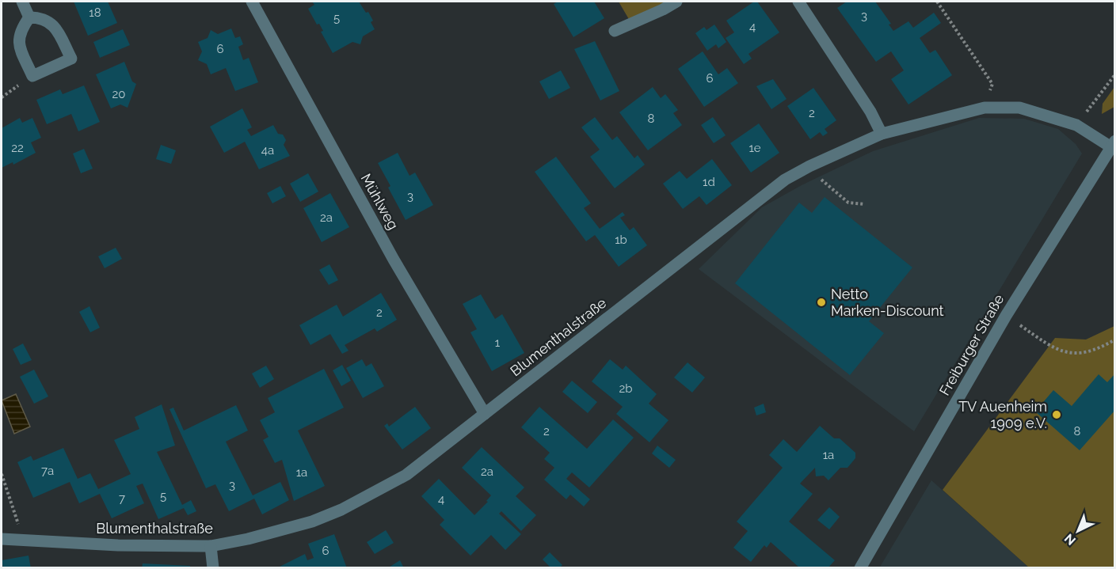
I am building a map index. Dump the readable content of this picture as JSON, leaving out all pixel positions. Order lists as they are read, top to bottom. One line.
{"streets":{"street":["Mühlweg","Blumenthalstraße","Freiburger Straße"]},"crossings":[["Mühlweg","Blumenthalstraße"],["Blumenthalstraße","Freiburger Straße"]],"places":["Netto Marken-Discount","TV Auenheim 1909 e.V."],"house_numbers":["18","3","5","4","6","6","20","2","8","22","1e","4a","1d","3","2a","1b","2","1","2b","2","8","1a","7a","2a","1a","3","5","7","4","6"],"north":"bottom left"}
